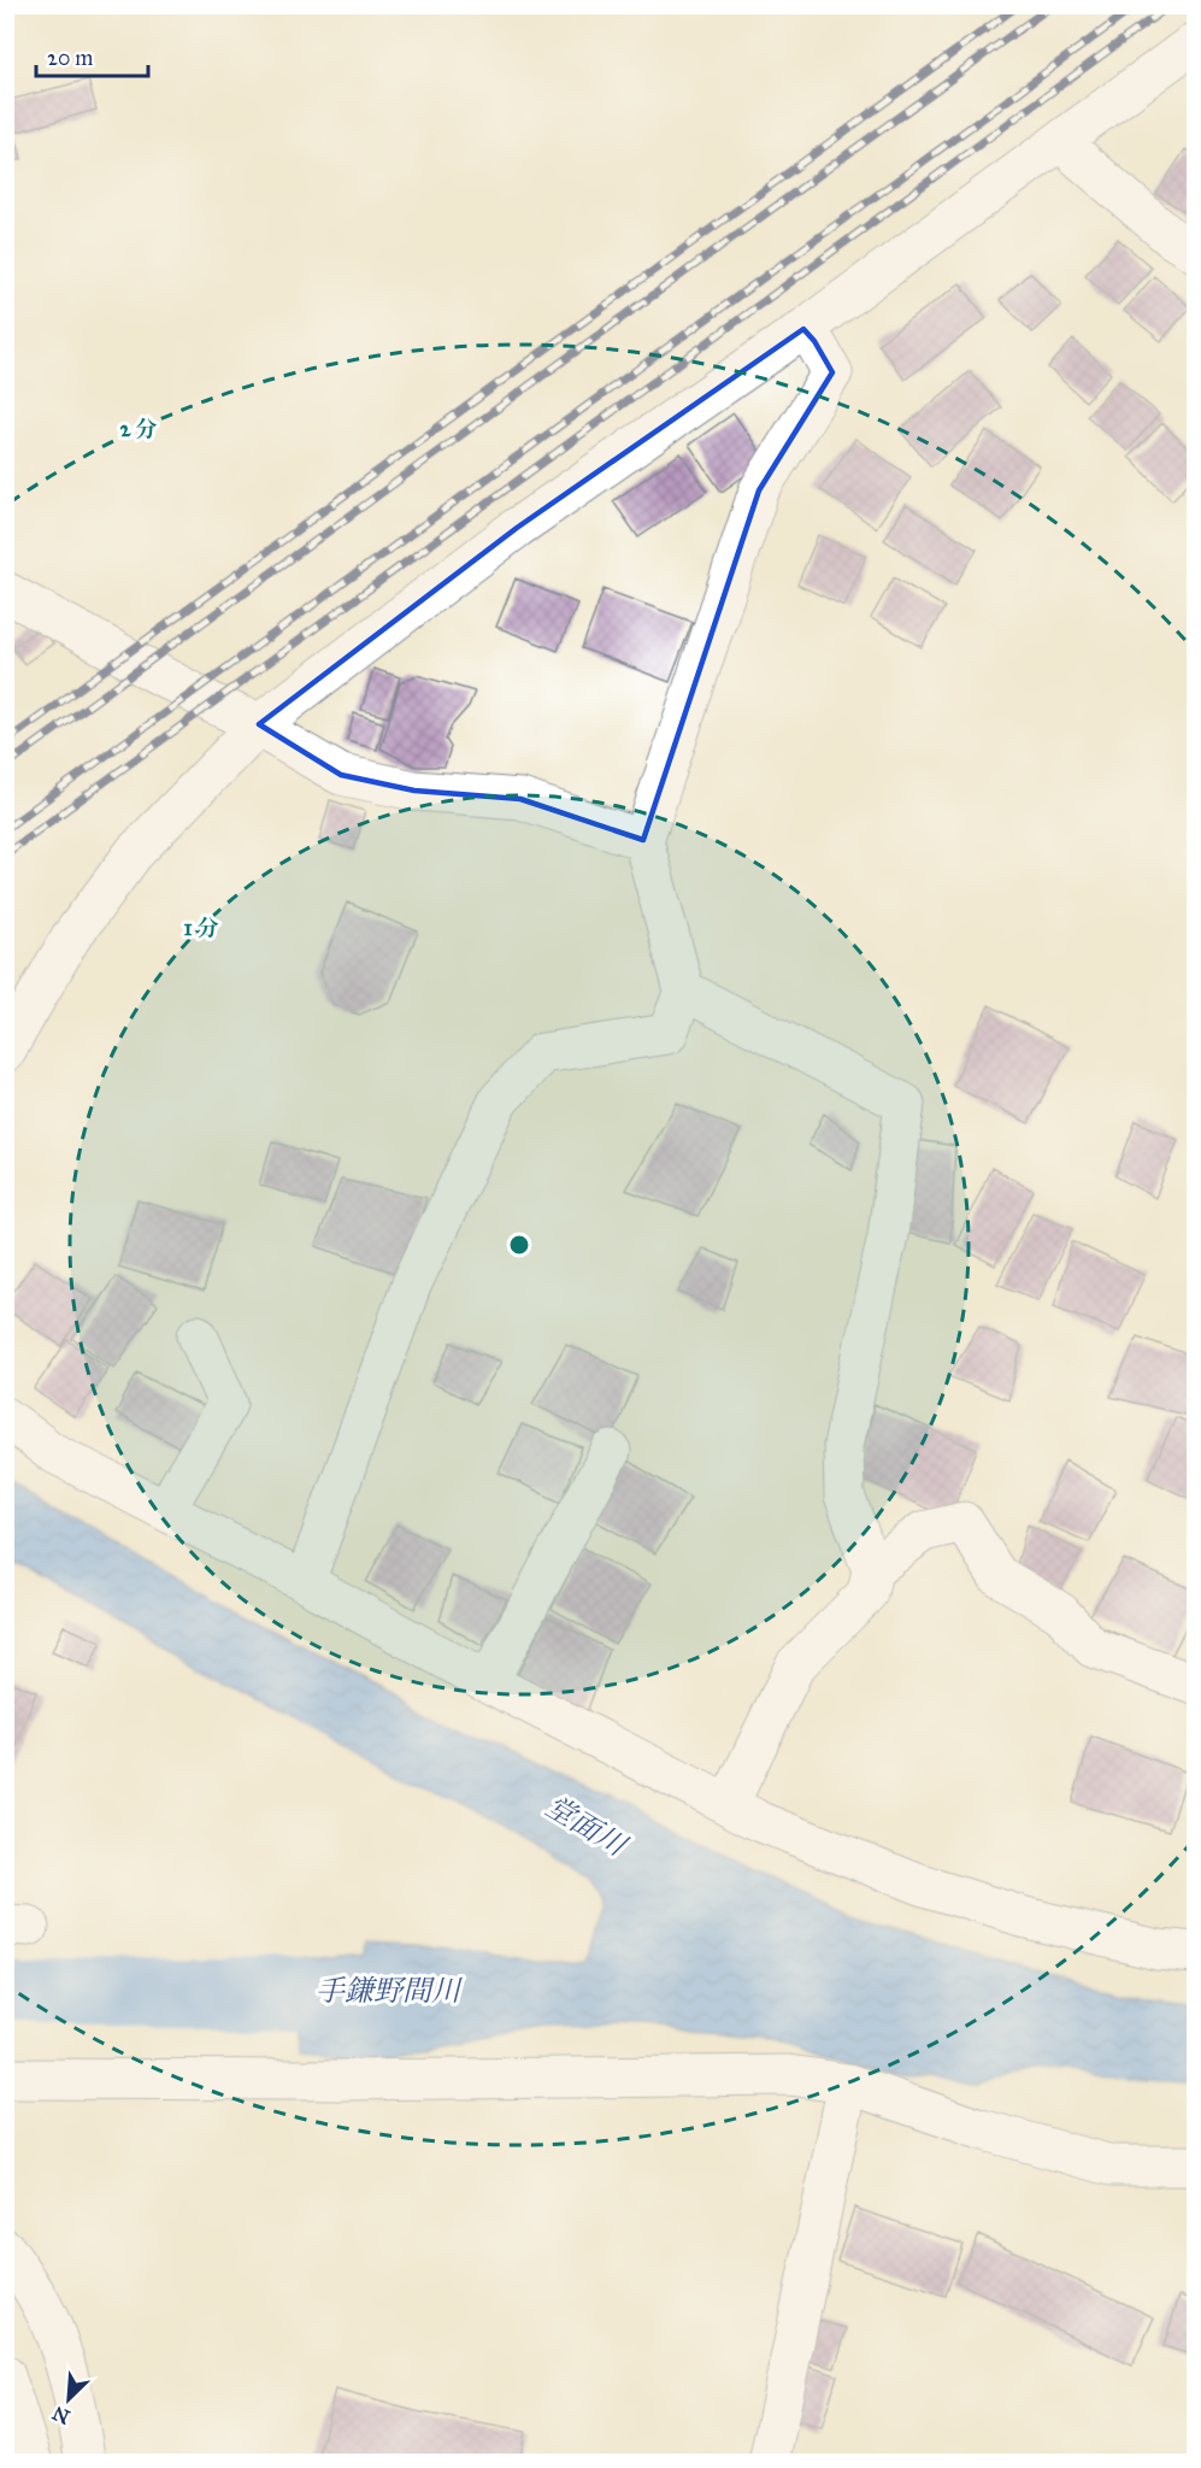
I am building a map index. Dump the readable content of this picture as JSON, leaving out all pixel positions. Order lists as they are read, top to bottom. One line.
{"water":["堂面川","手鎌野間川"],"scale_bar":"20 m","north":"bottom left","rings":["2 分","1 分"]}
